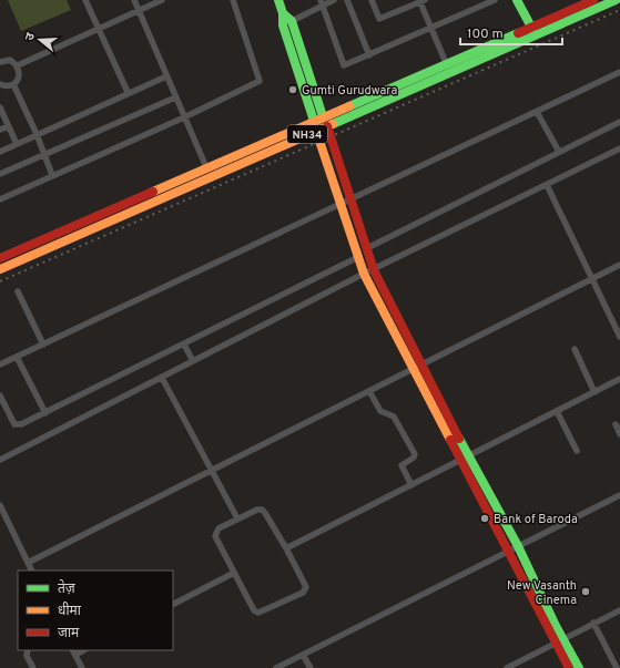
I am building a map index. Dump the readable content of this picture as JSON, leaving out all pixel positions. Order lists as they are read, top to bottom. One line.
{"streets":{"main road":["NH34"]},"places":["Gumti Gurudwara","Bank of Baroda","New Vasanth Cinema"],"legend":["तेज़","धीमा","जाम"],"scale_bar":"100 m","north":"left"}
